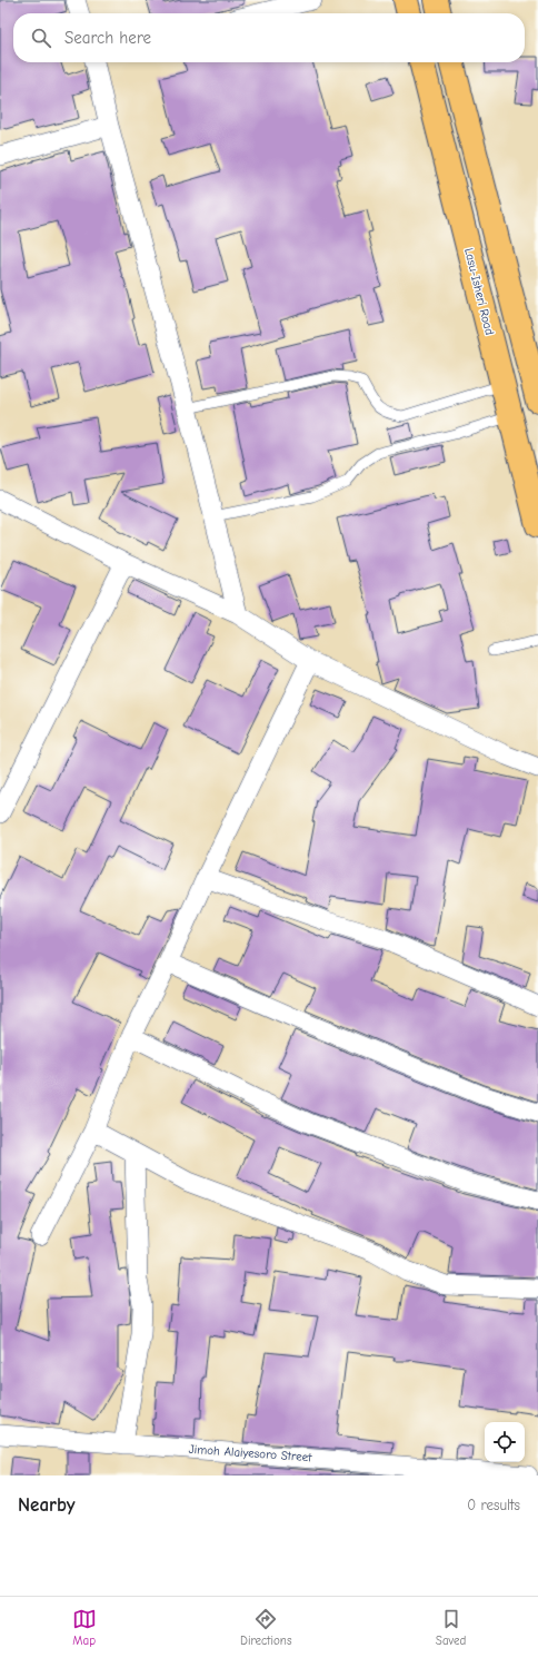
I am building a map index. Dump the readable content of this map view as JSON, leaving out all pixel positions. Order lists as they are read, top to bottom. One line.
{"streets":{"main road":["Lasu-Isheri Road"],"street":["Jimoh Alaiyesoro Street"]},"page":{"search":"Search here","heading":["Nearby","0 results"],"nav":["Map","Directions","Saved"]}}
